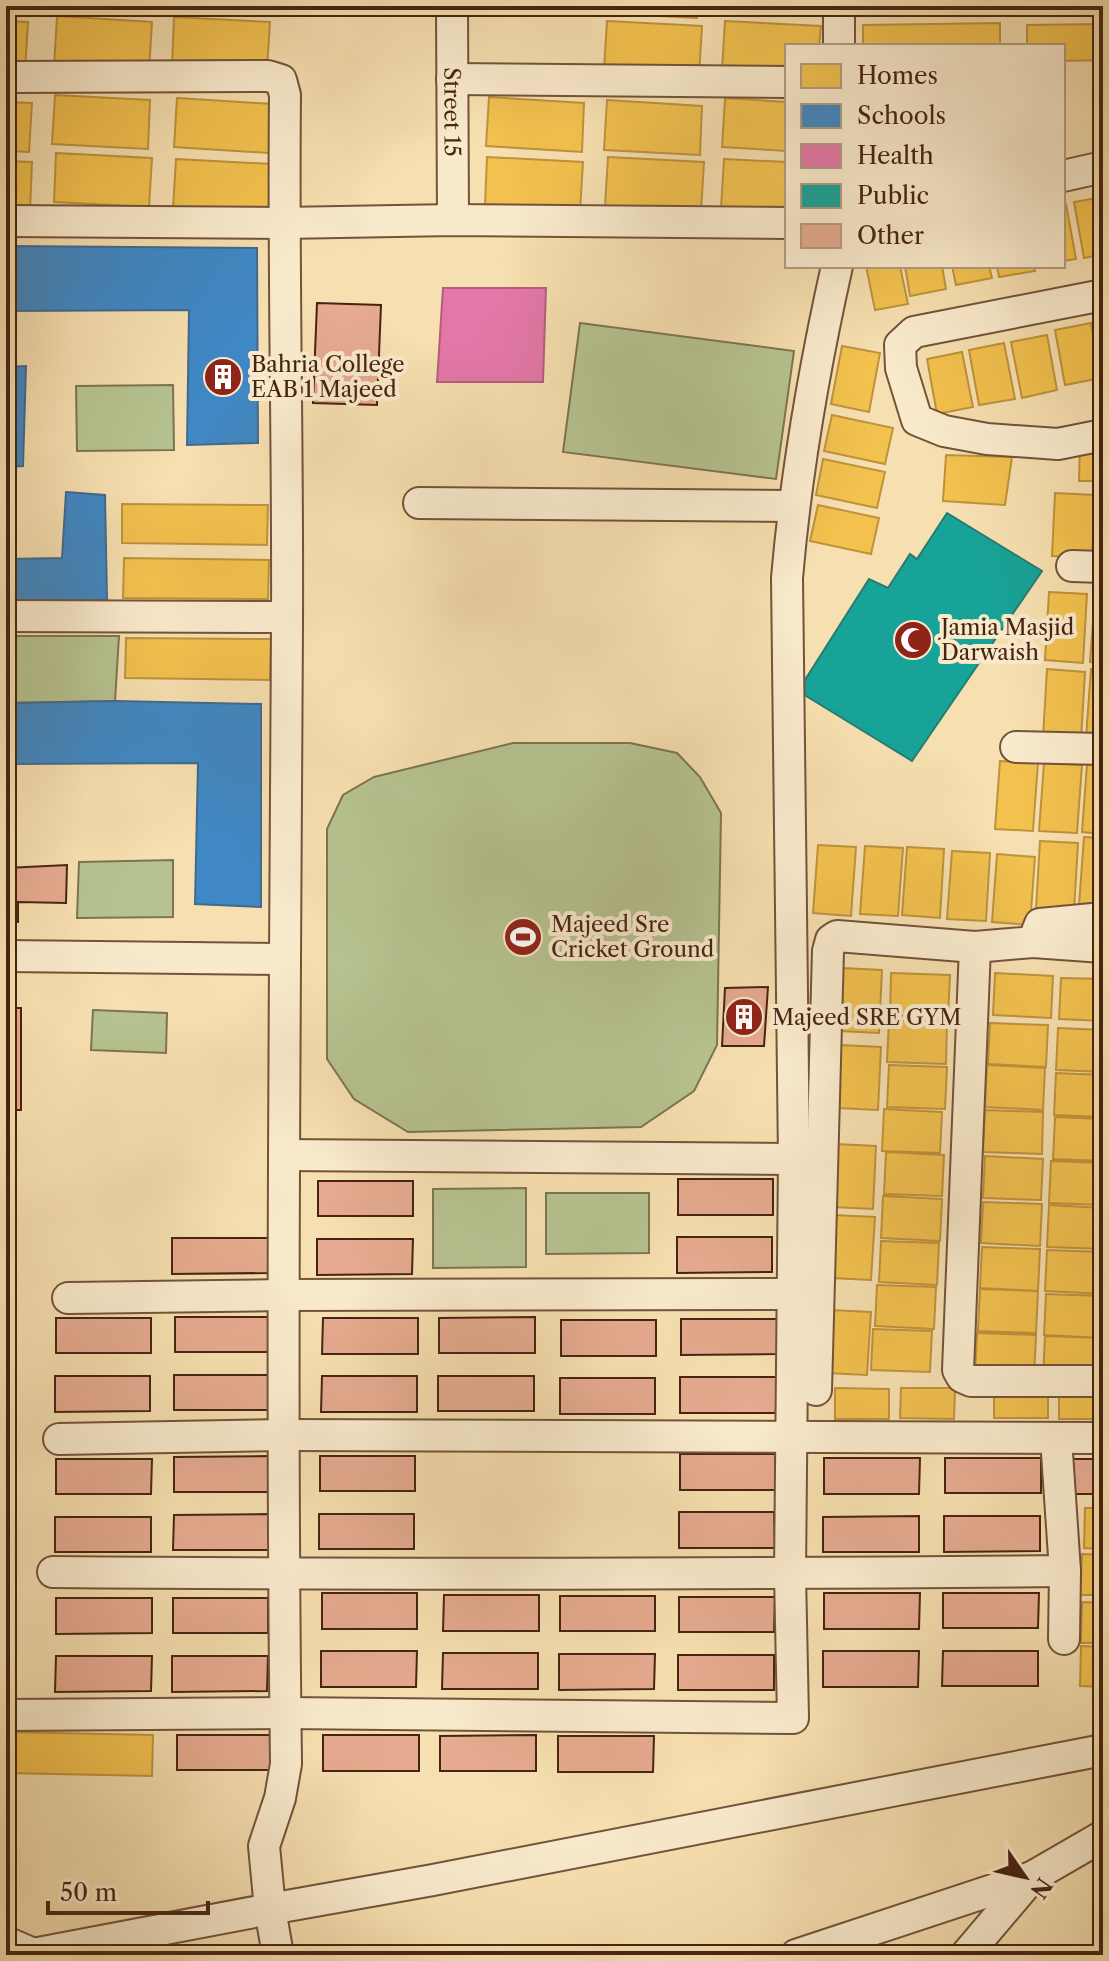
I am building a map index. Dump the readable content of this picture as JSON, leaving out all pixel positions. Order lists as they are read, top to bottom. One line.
{"streets":{"street":["Street 15"]},"places":{"building":["Bahria College EAB 1 Majeed","Majeed SRE GYM"],"mosque":["Jamia Masjid Darwaish"],"sports":["Majeed Sre Cricket Ground"]},"legend":["Homes","Schools","Health","Public","Other"],"scale_bar":"50 m","north":"bottom right"}
